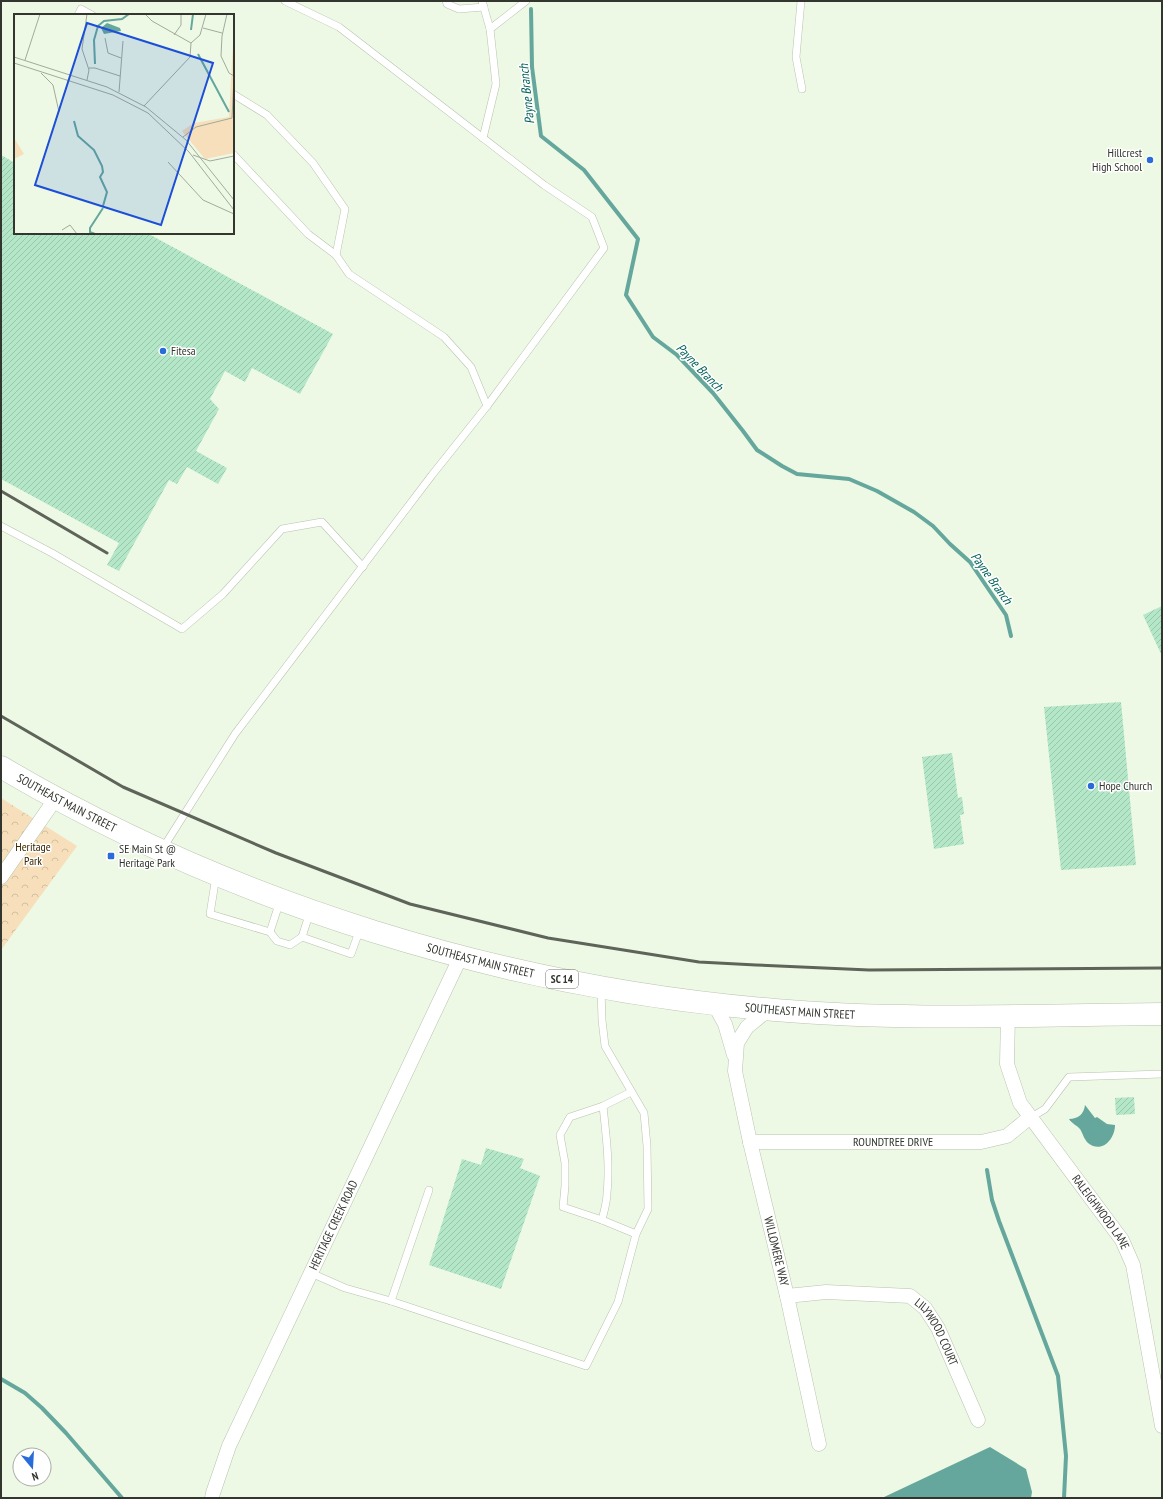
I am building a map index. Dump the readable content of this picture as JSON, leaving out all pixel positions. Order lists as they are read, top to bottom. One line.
{"streets":{"main road":["SOUTHEAST MAIN STREET","SC 14"],"street":["ROUNDTREE DRIVE","RALEIGHWOOD LANE","HERITAGE CREEK ROAD","WILLOMERE WAY","LILYWOOD COURT"]},"crossings":[["SOUTHEAST MAIN STREET","RALEIGHWOOD LANE"],["SOUTHEAST MAIN STREET","HERITAGE CREEK ROAD"],["SOUTHEAST MAIN STREET","WILLOMERE WAY"],["ROUNDTREE DRIVE","RALEIGHWOOD LANE"],["ROUNDTREE DRIVE","WILLOMERE WAY"],["WILLOMERE WAY","LILYWOOD COURT"]],"water":["Payne Branch"],"parks":["Heritage Park"],"places":{"other":["Hillcrest High School","Fitesa","Hope Church"],"transit":["SE Main St @ Heritage Park"]},"north":"bottom"}
